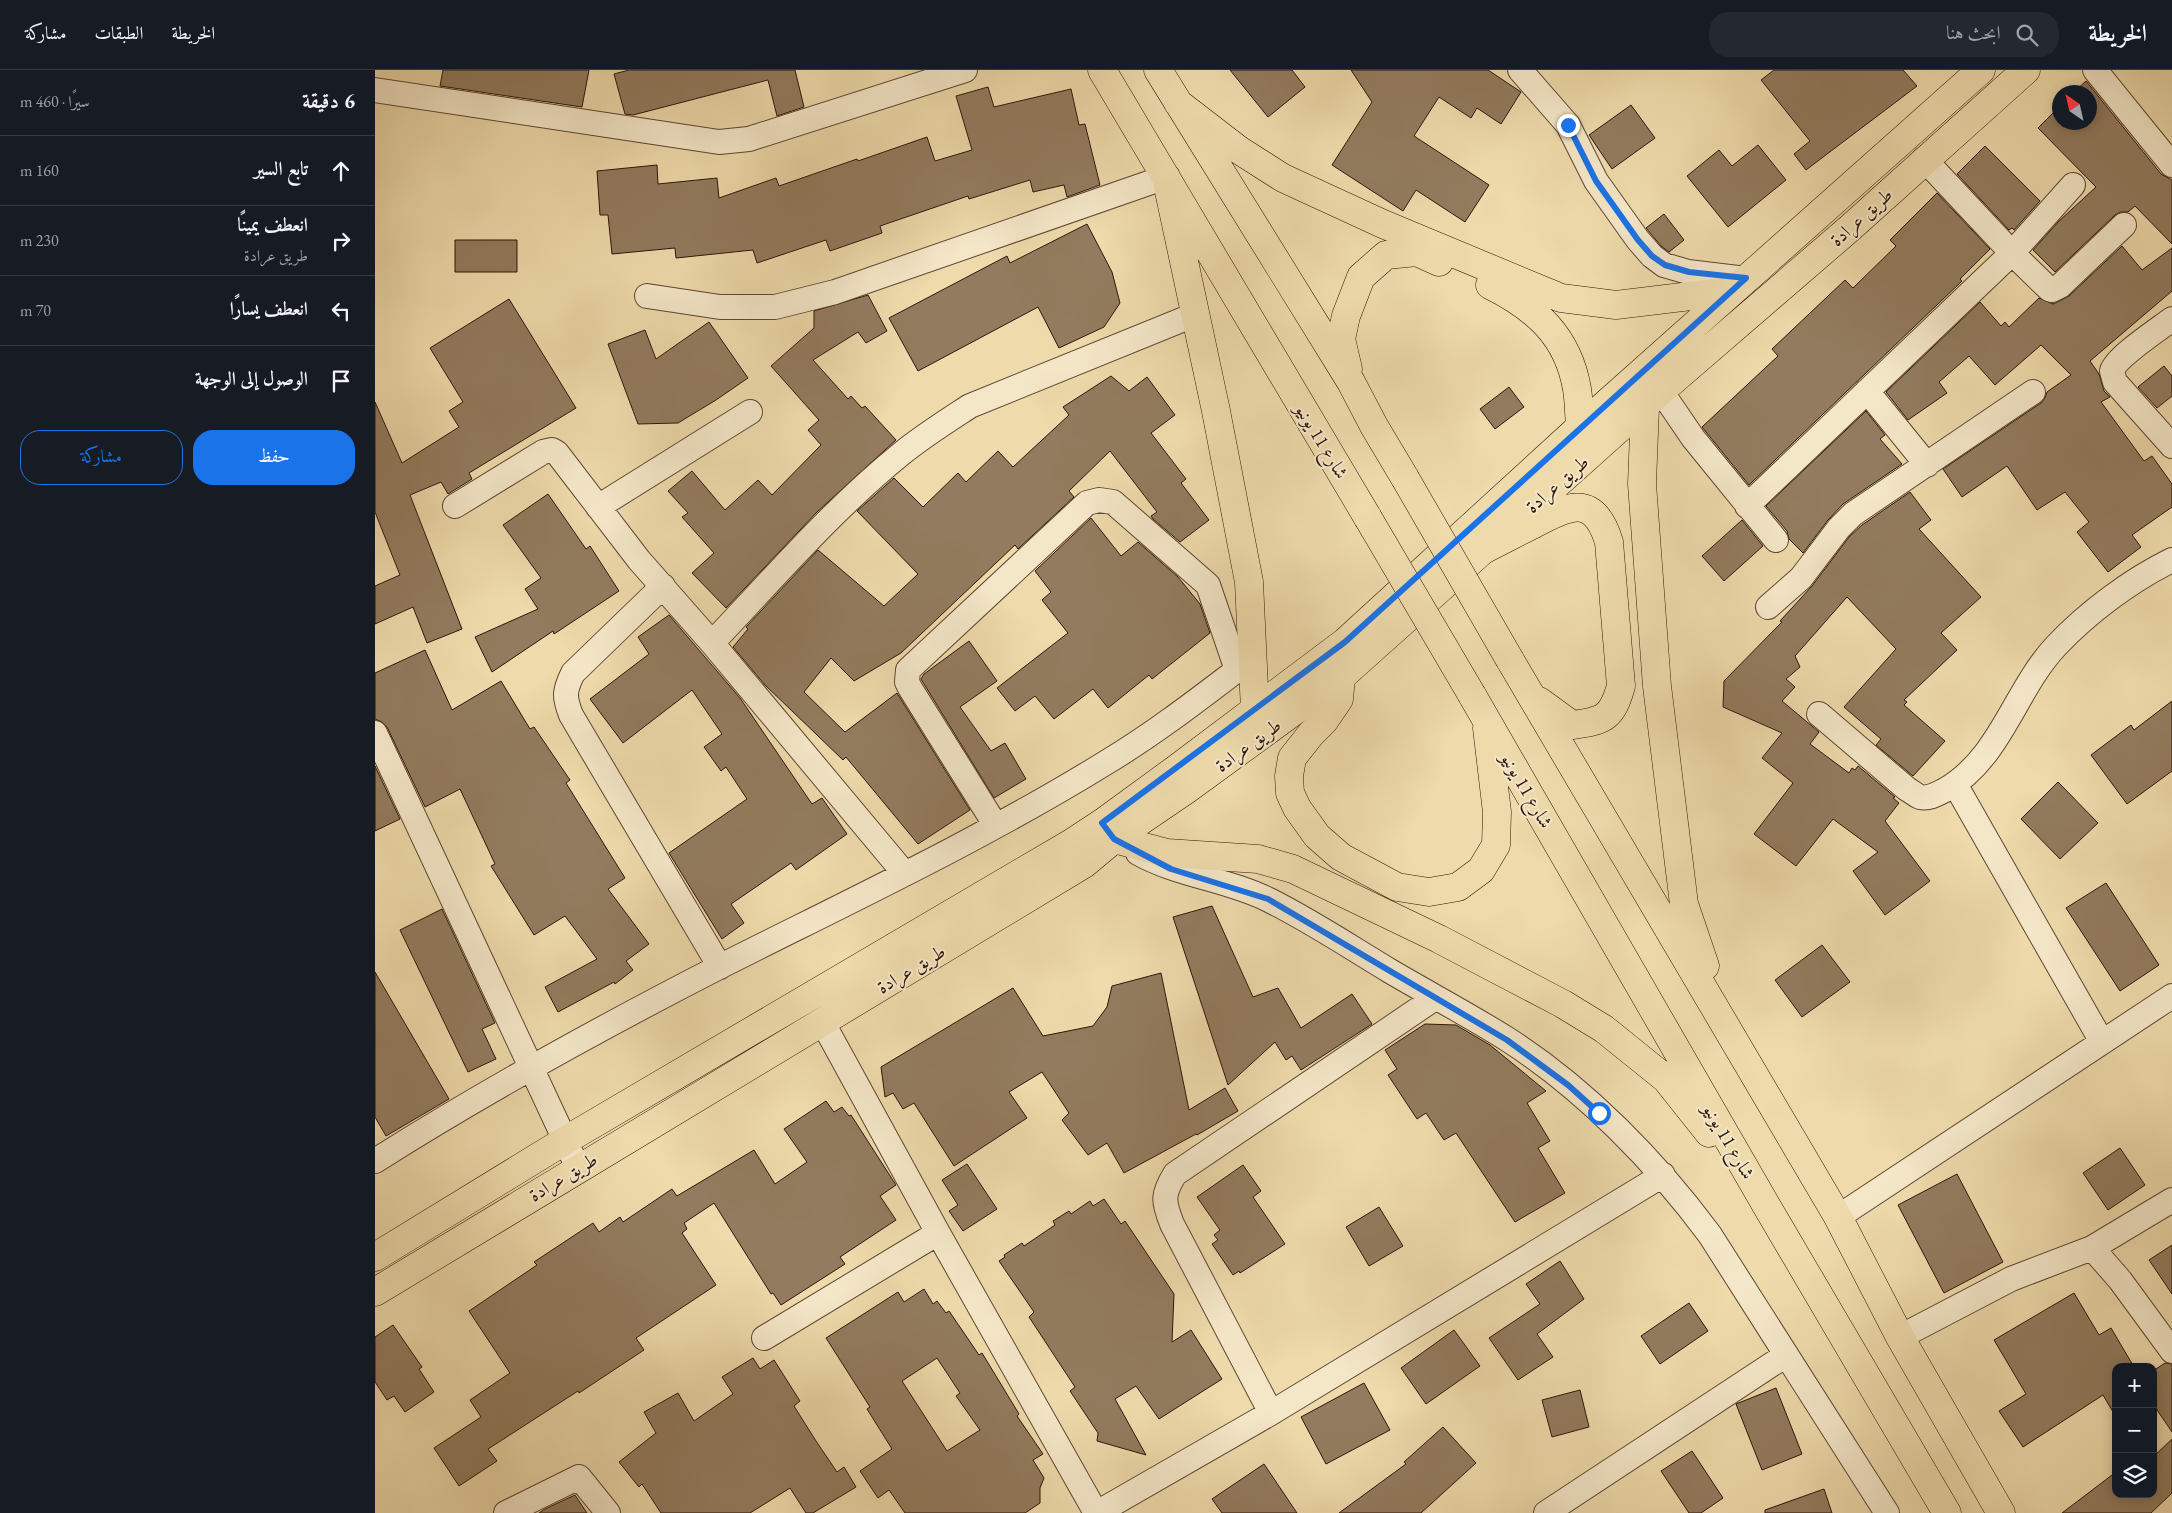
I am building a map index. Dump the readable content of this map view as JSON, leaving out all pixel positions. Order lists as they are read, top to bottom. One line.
{"streets":{"main road":["طريق عرادة","شارع 11 يونيو"]},"north":"top left","page":{"header":"الخريطة","search":"ابحث هنا","nav":["الخريطة","الطبقات","مشاركة"],"heading":["6 دقيقة","سيرًا · 460 m"],"list":[["تابع السير","160 m"],["انعطف يمينًا","طريق عرادة","230 m"],["انعطف يسارًا","70 m"],"الوصول إلى الوجهة"],"buttons":["حفظ","مشاركة"],"map_buttons":["+","−"]}}
